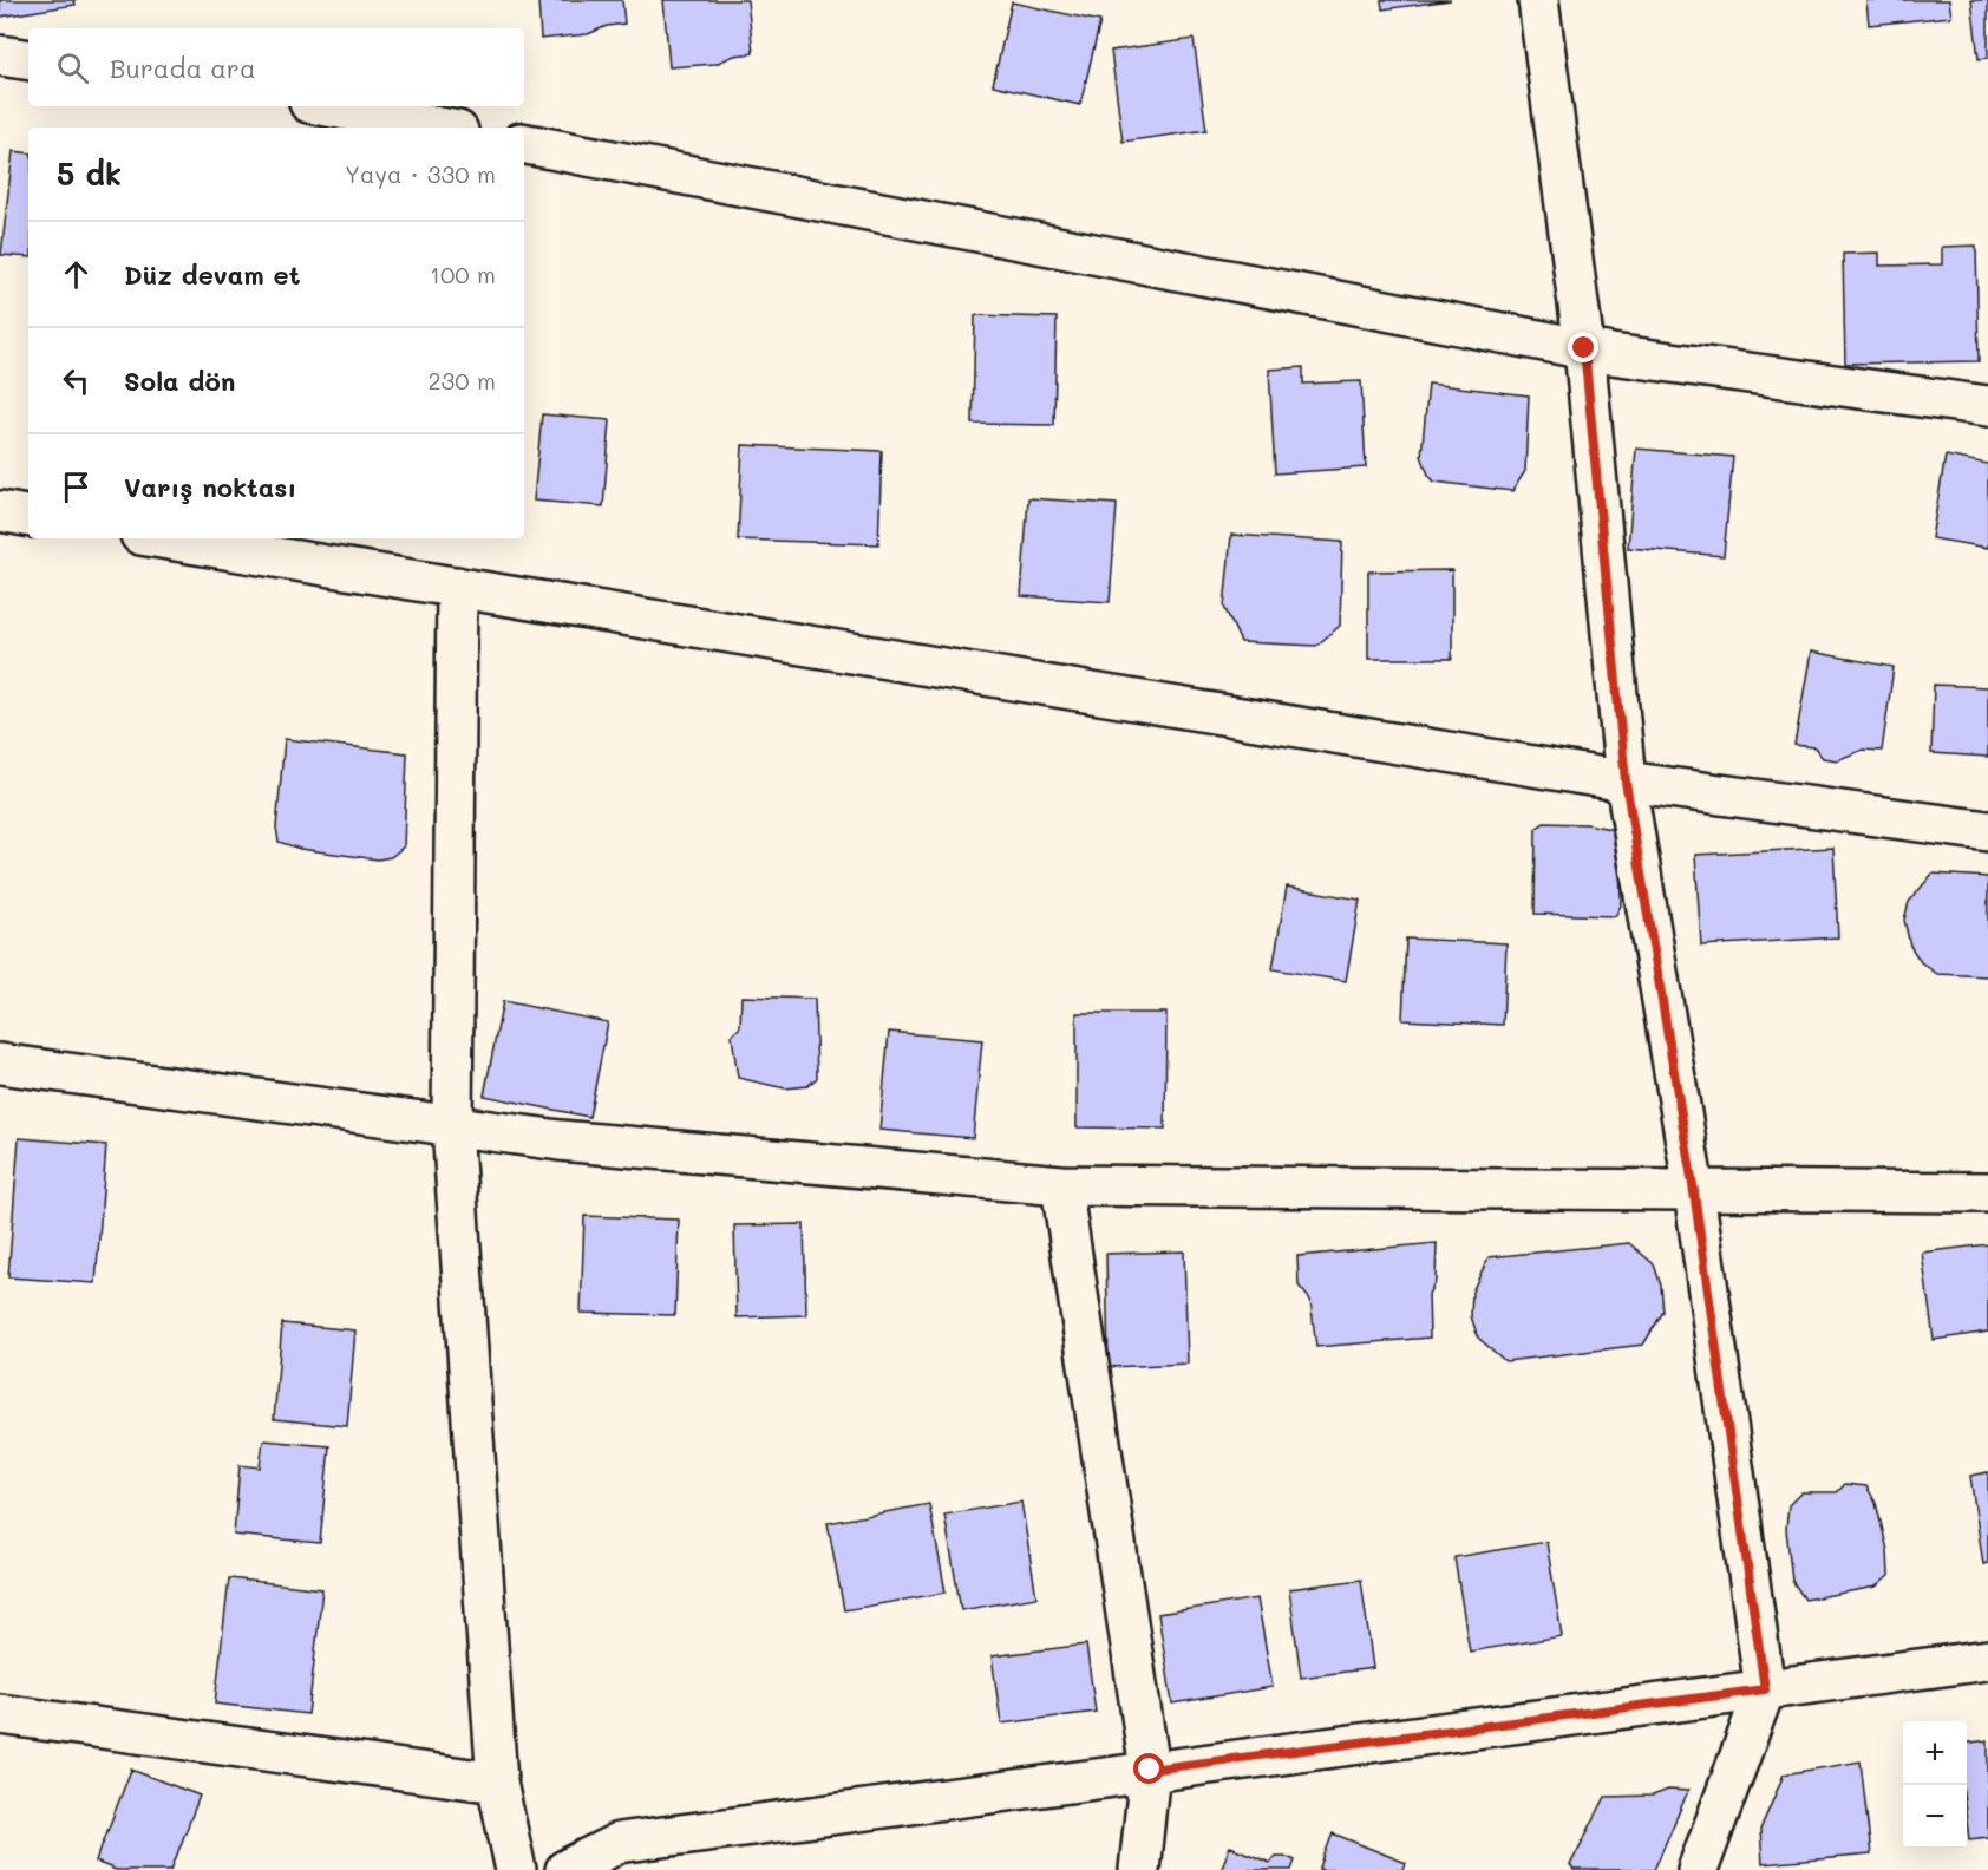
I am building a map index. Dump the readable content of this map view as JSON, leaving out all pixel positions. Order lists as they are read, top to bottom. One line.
{"page":{"search":"Burada ara","heading":["5 dk","Yaya · 330 m"],"list":[["Düz devam et","100 m"],["Sola dön","230 m"],"Varış noktası"],"map_buttons":["+","−"]}}
